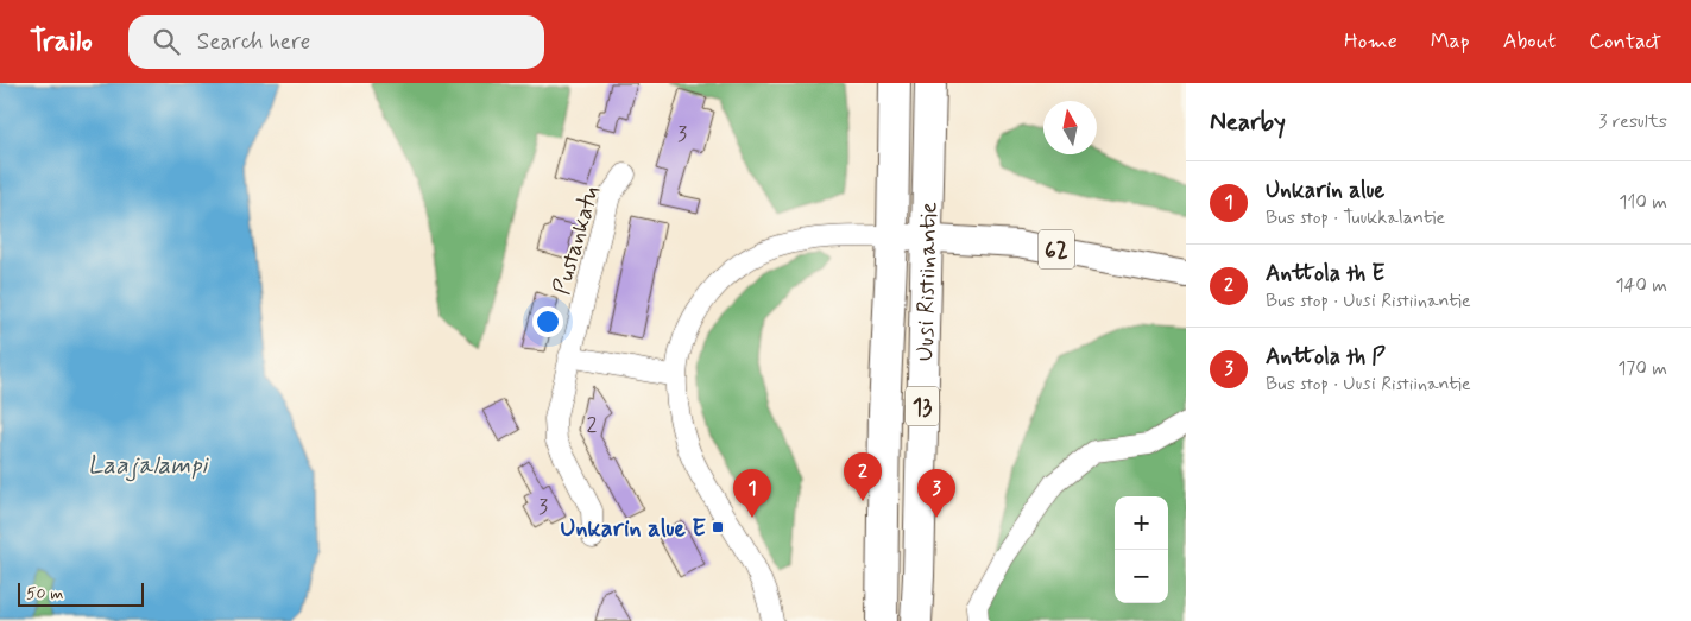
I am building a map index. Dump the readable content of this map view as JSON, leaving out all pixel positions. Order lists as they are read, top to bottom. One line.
{"streets":{"highway":["Uusi Ristiinantie","13"],"main road":["62"],"street":["Pustankatu"]},"crossings":[["62","Uusi Ristiinantie"]],"water":["Laajalampi"],"places":{"transit":["Unkarin alue E"]},"house_numbers":["3","2","3"],"scale_bar":"50 m","north":"top","page":{"header":"Trailo","search":"Search here","nav":["Home","Map","About","Contact"],"heading":["Nearby","3 results"],"list":[{"mark":"1","name":"Unkarin alue","note":"Bus stop · Tuukkalantie","value":"110 m"},{"mark":"2","name":"Anttola th E","note":"Bus stop · Uusi Ristiinantie","value":"140 m"},{"mark":"3","name":"Anttola th P","note":"Bus stop · Uusi Ristiinantie","value":"170 m"}],"pins":["2","1","3"],"map_buttons":["+","−"],"scale":"50 m"}}
